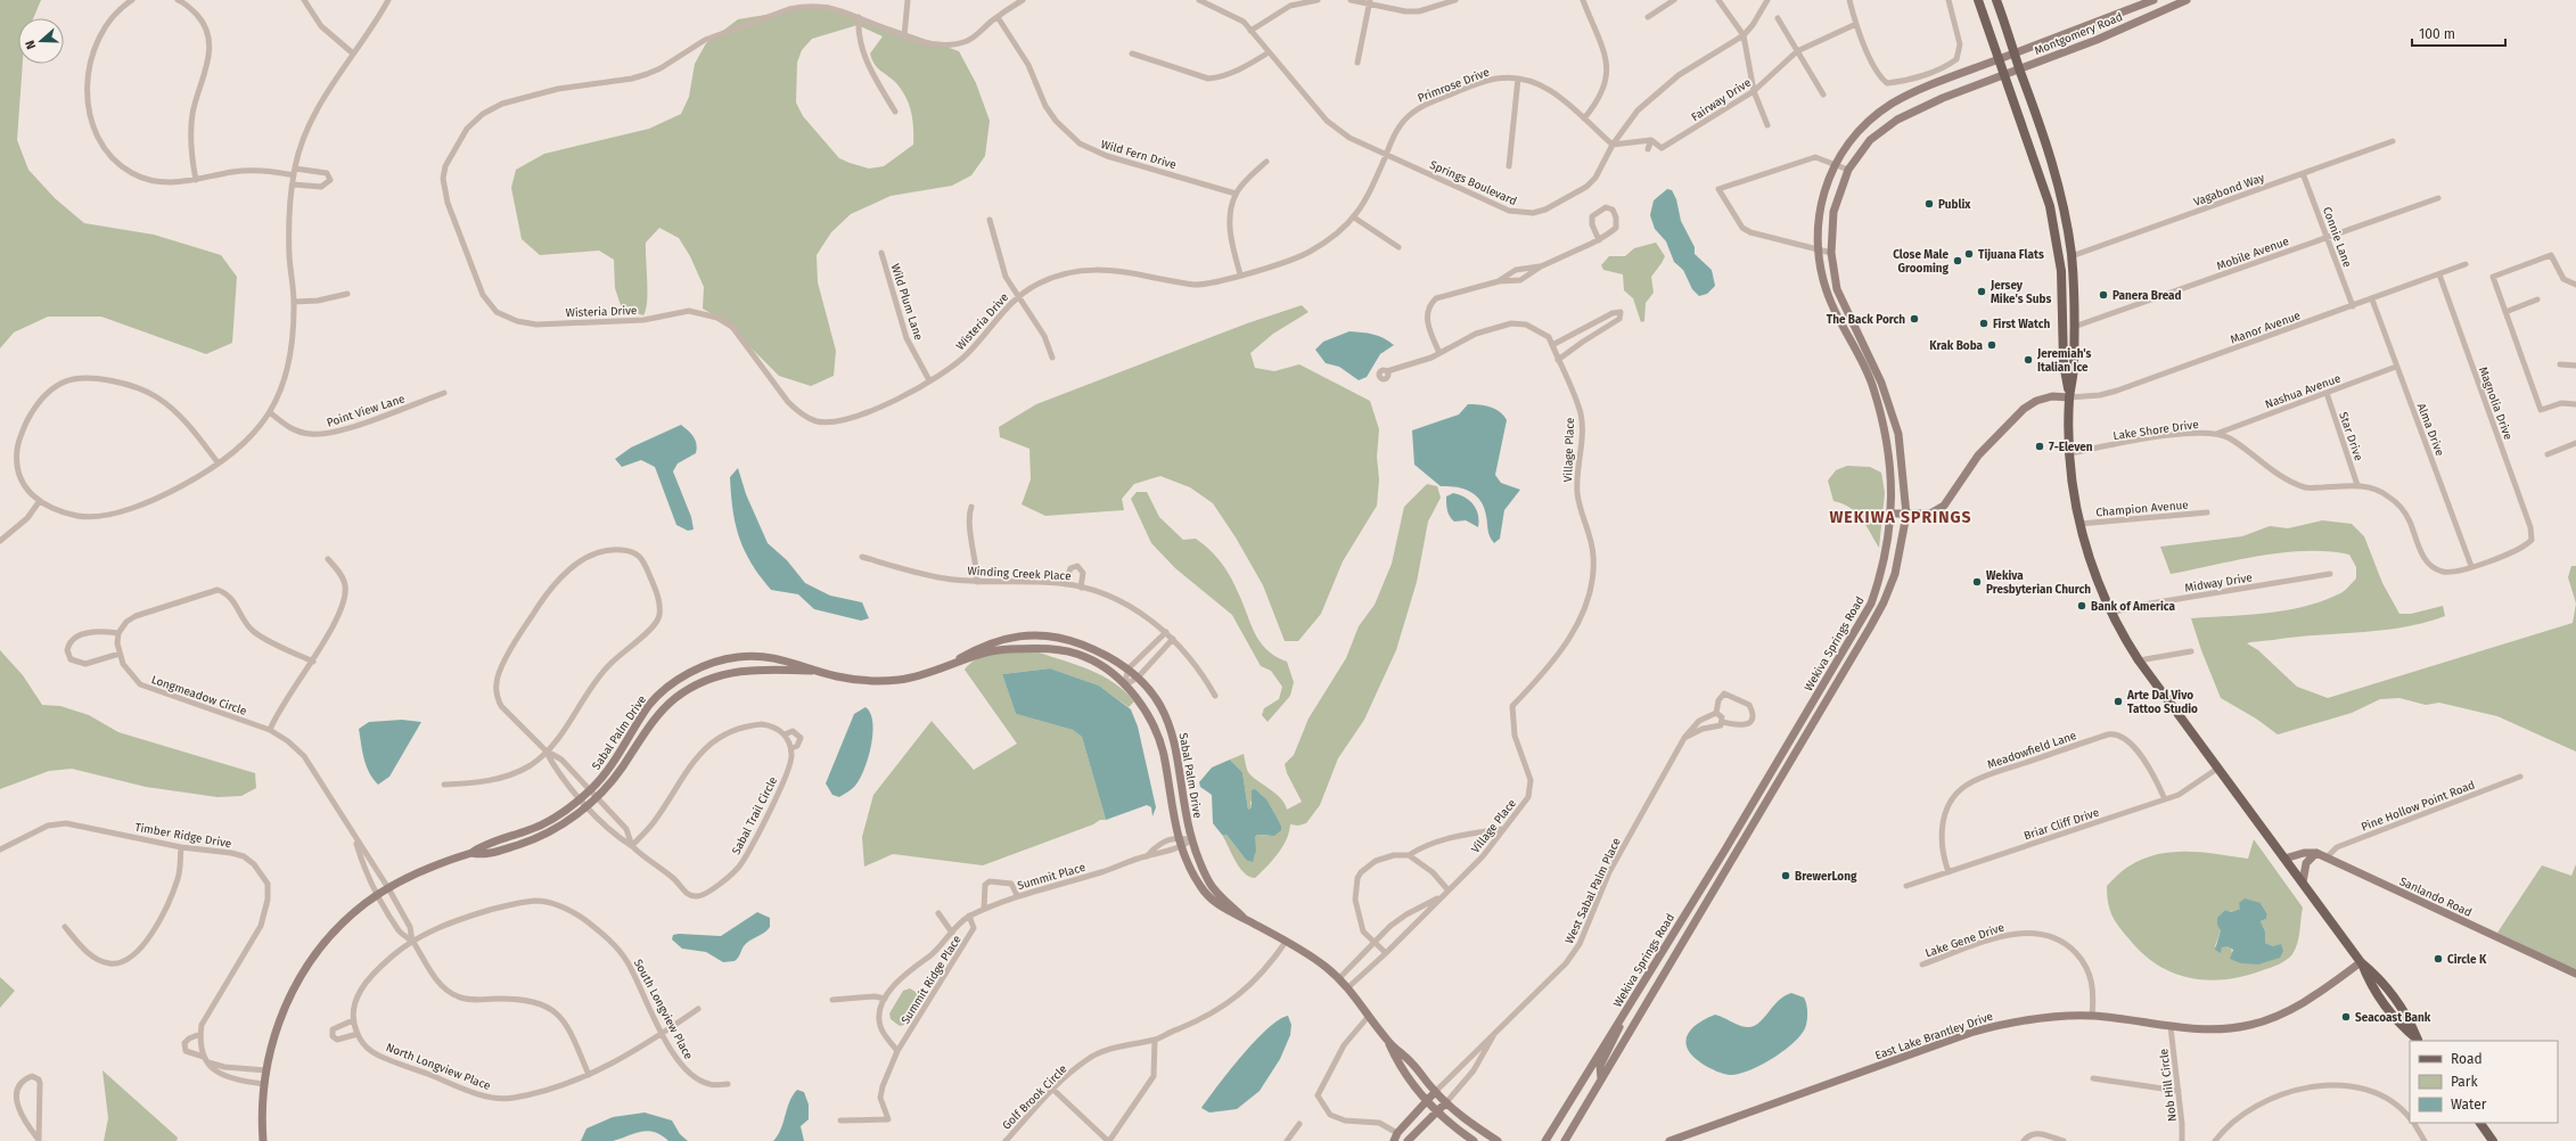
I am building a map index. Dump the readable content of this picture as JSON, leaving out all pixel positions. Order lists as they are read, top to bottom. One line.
{"streets":{"street":["Montgomery Road","Primrose Drive","Fairway Drive","Wild Fern Drive","Springs Boulevard","Vagabond Way","Connie Lane","Mobile Avenue","Wild Plum Lane","Wisteria Drive","Manor Avenue","Nashua Avenue","Magnolia Drive","Point View Lane","Lake Shore Drive","Alma Drive","Star Drive","Village Place","Champion Avenue","Winding Creek Place","Midway Drive","Wekiva Springs Road","Longmeadow Circle","Sabal Palm Drive","Meadowfield Lane","Pine Hollow Point Road","Sabal Trail Circle","Briar Cliff Drive","Timber Ridge Drive","Summit Place","West Sabal Palm Place","Sanlando Road","Lake Gene Drive","Summit Ridge Place","South Longview Place","East Lake Brantley Drive","North Longview Place","Nob Hill Circle","Golf Brook Circle"]},"crossings":[["Montgomery Road","Wekiva Springs Road"],["Primrose Drive","Fairway Drive"],["Primrose Drive","Springs Boulevard"],["Primrose Drive","Wisteria Drive"],["Fairway Drive","Springs Boulevard"],["Wild Fern Drive","Wisteria Drive"],["Springs Boulevard","Wisteria Drive"],["Vagabond Way","Connie Lane"],["Connie Lane","Mobile Avenue"],["Connie Lane","Manor Avenue"],["Wild Plum Lane","Wisteria Drive"],["Manor Avenue","Magnolia Drive"],["Manor Avenue","Alma Drive"],["Nashua Avenue","Lake Shore Drive"],["Nashua Avenue","Alma Drive"],["Nashua Avenue","Star Drive"],["Magnolia Drive","Lake Shore Drive"],["Lake Shore Drive","Alma Drive"],["Lake Shore Drive","Star Drive"],["Village Place","Sabal Palm Drive"],["Longmeadow Circle","Sabal Palm Drive"],["Longmeadow Circle","South Longview Place"],["Longmeadow Circle","North Longview Place"],["Sabal Palm Drive","Sabal Trail Circle"],["Sabal Palm Drive","Summit Place"],["Sabal Palm Drive","West Sabal Palm Place"],["Sabal Palm Drive","Golf Brook Circle"],["Meadowfield Lane","Briar Cliff Drive"],["Pine Hollow Point Road","Sanlando Road"],["Summit Place","Summit Ridge Place"],["Lake Gene Drive","East Lake Brantley Drive"],["South Longview Place","North Longview Place"],["East Lake Brantley Drive","Nob Hill Circle"]],"districts":["WEKIWA SPRINGS"],"places":["Publix","Tijuana Flats","Close Male Grooming","Jersey Mike's Subs","Panera Bread","The Back Porch","First Watch","Krak Boba","Jeremiah's Italian Ice","7-Eleven","Wekiva Presbyterian Church","Bank of America","Arte Dal Vivo Tattoo Studio","BrewerLong","Circle K","Seacoast Bank"],"legend":["Road","Park","Water"],"scale_bar":"100 m","north":"left"}
